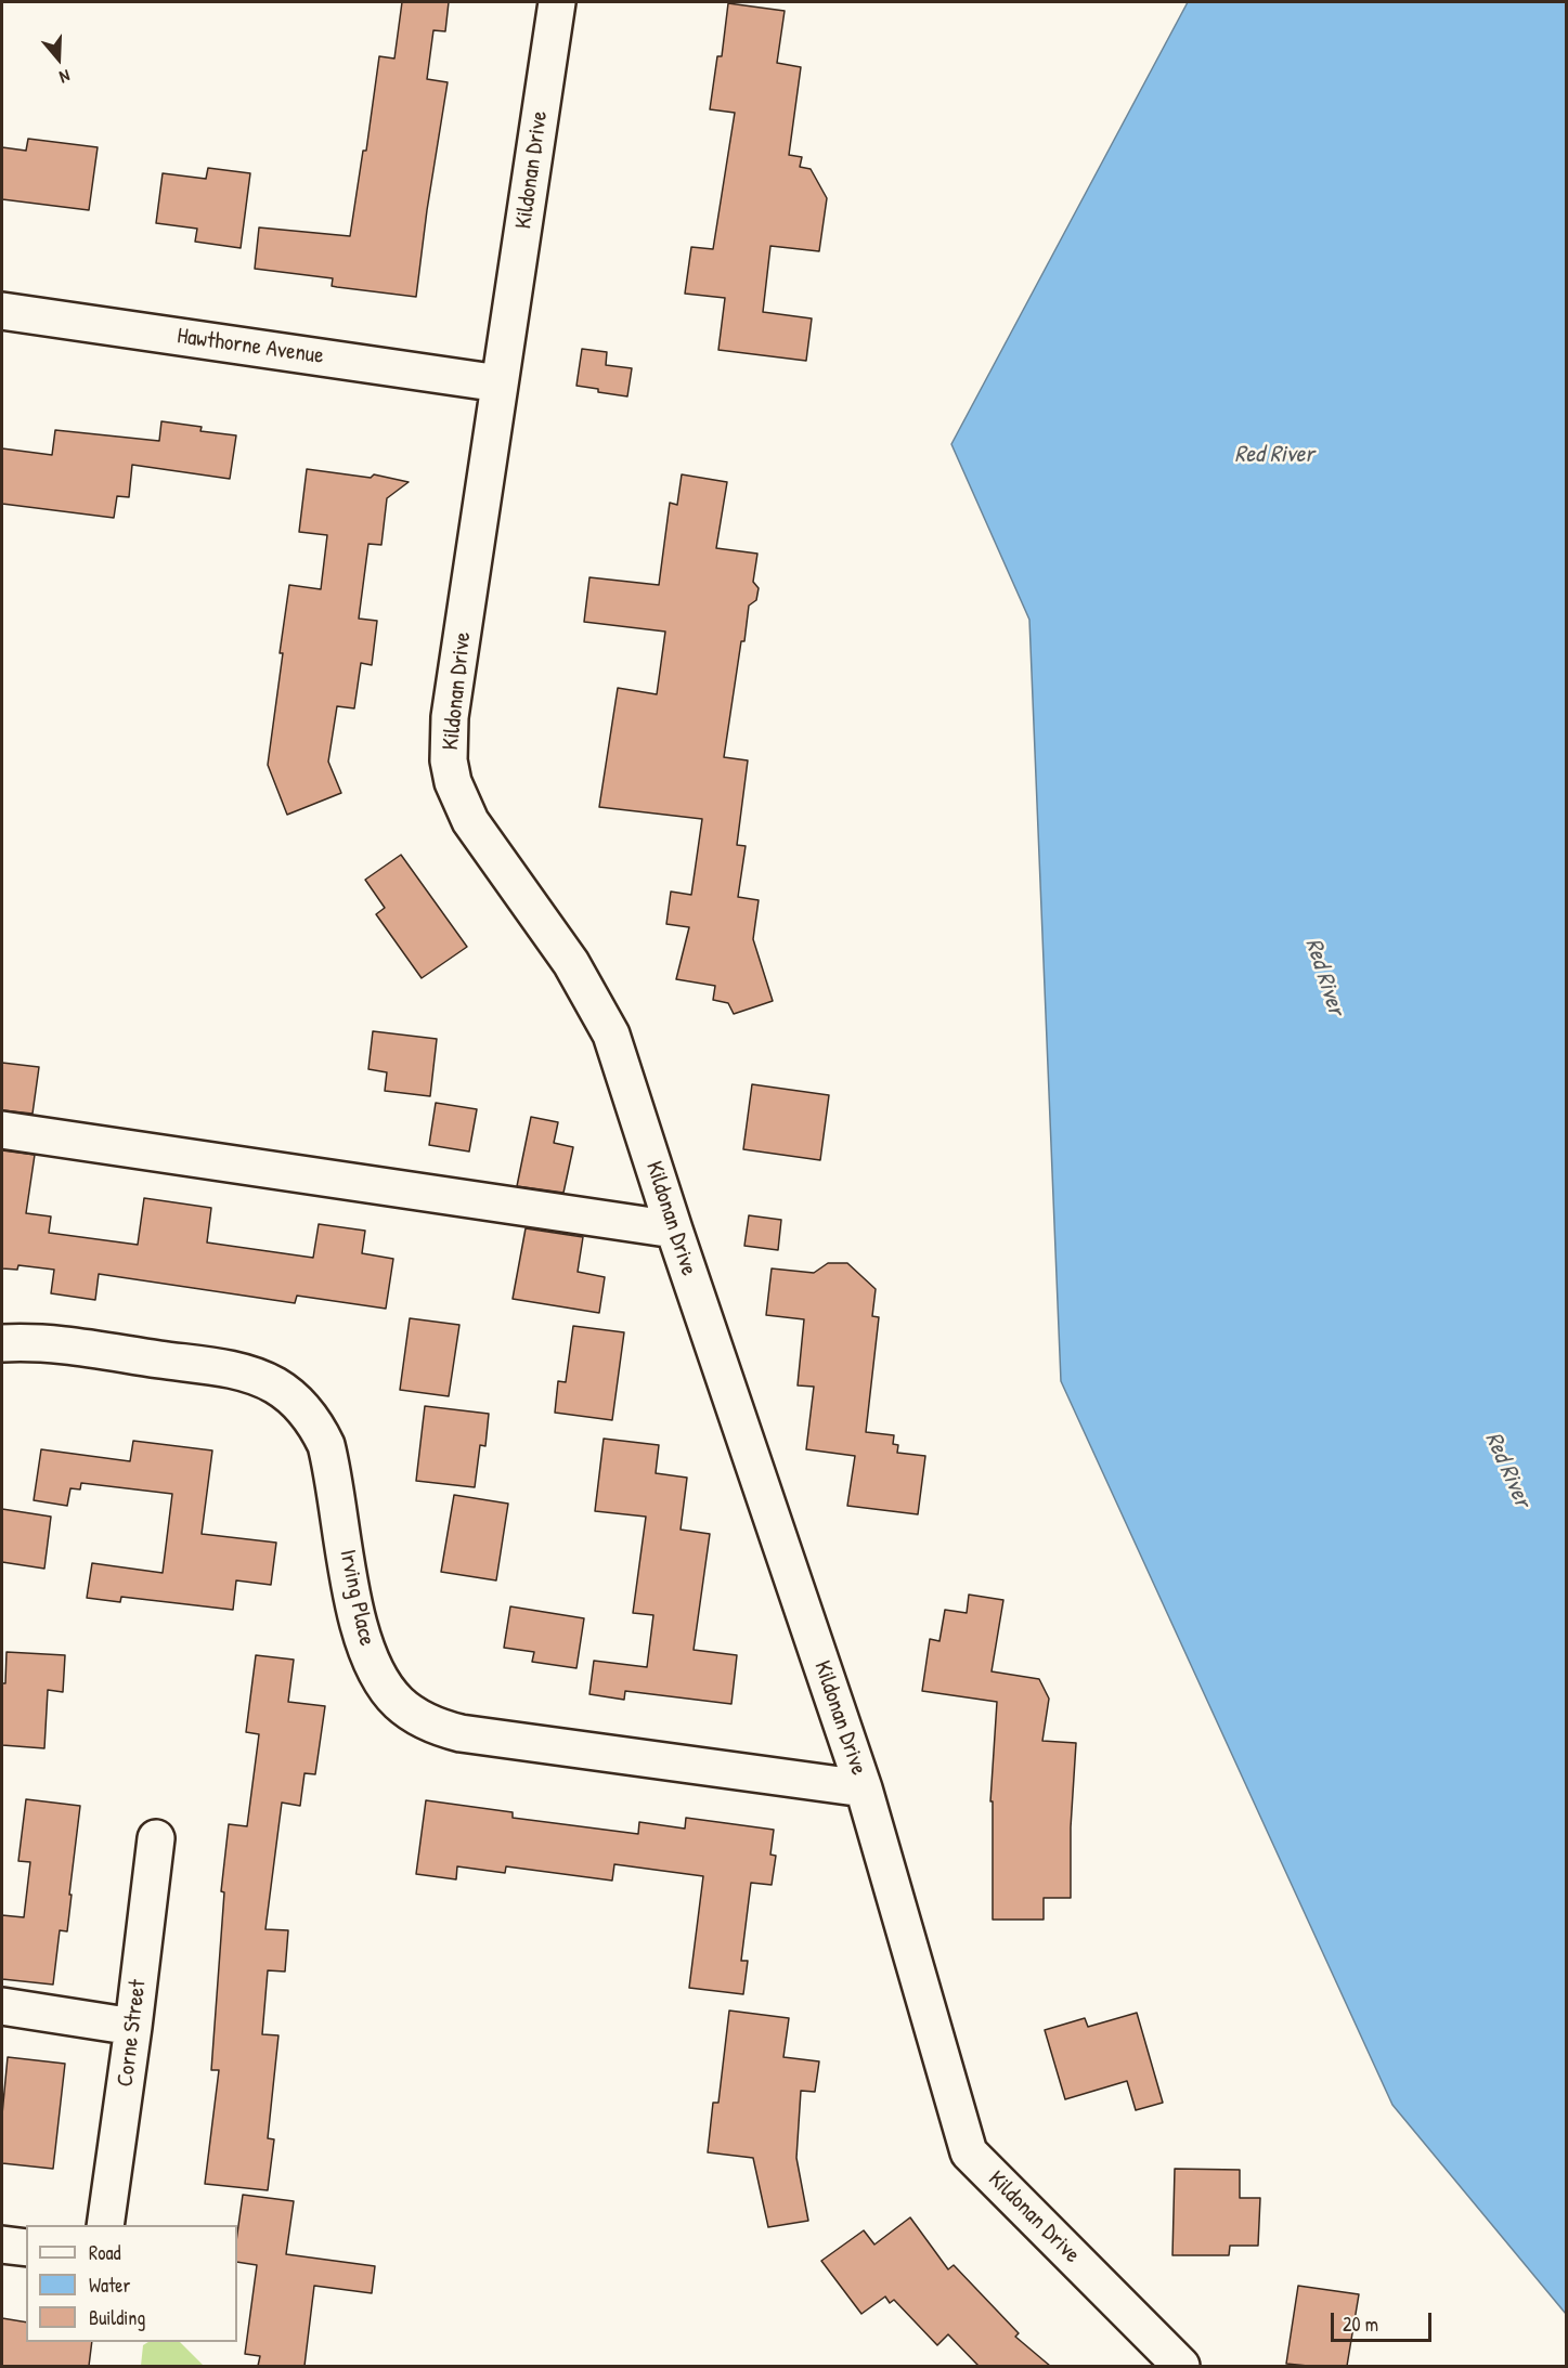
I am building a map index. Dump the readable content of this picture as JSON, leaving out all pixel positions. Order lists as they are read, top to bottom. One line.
{"streets":{"street":["Kildonan Drive","Hawthorne Avenue","Irving Place","Corne Street"]},"crossings":[["Kildonan Drive","Hawthorne Avenue"],["Kildonan Drive","Irving Place"]],"water":["Red River"],"legend":["Road","Water","Building"],"scale_bar":"20 m","north":"bottom"}
